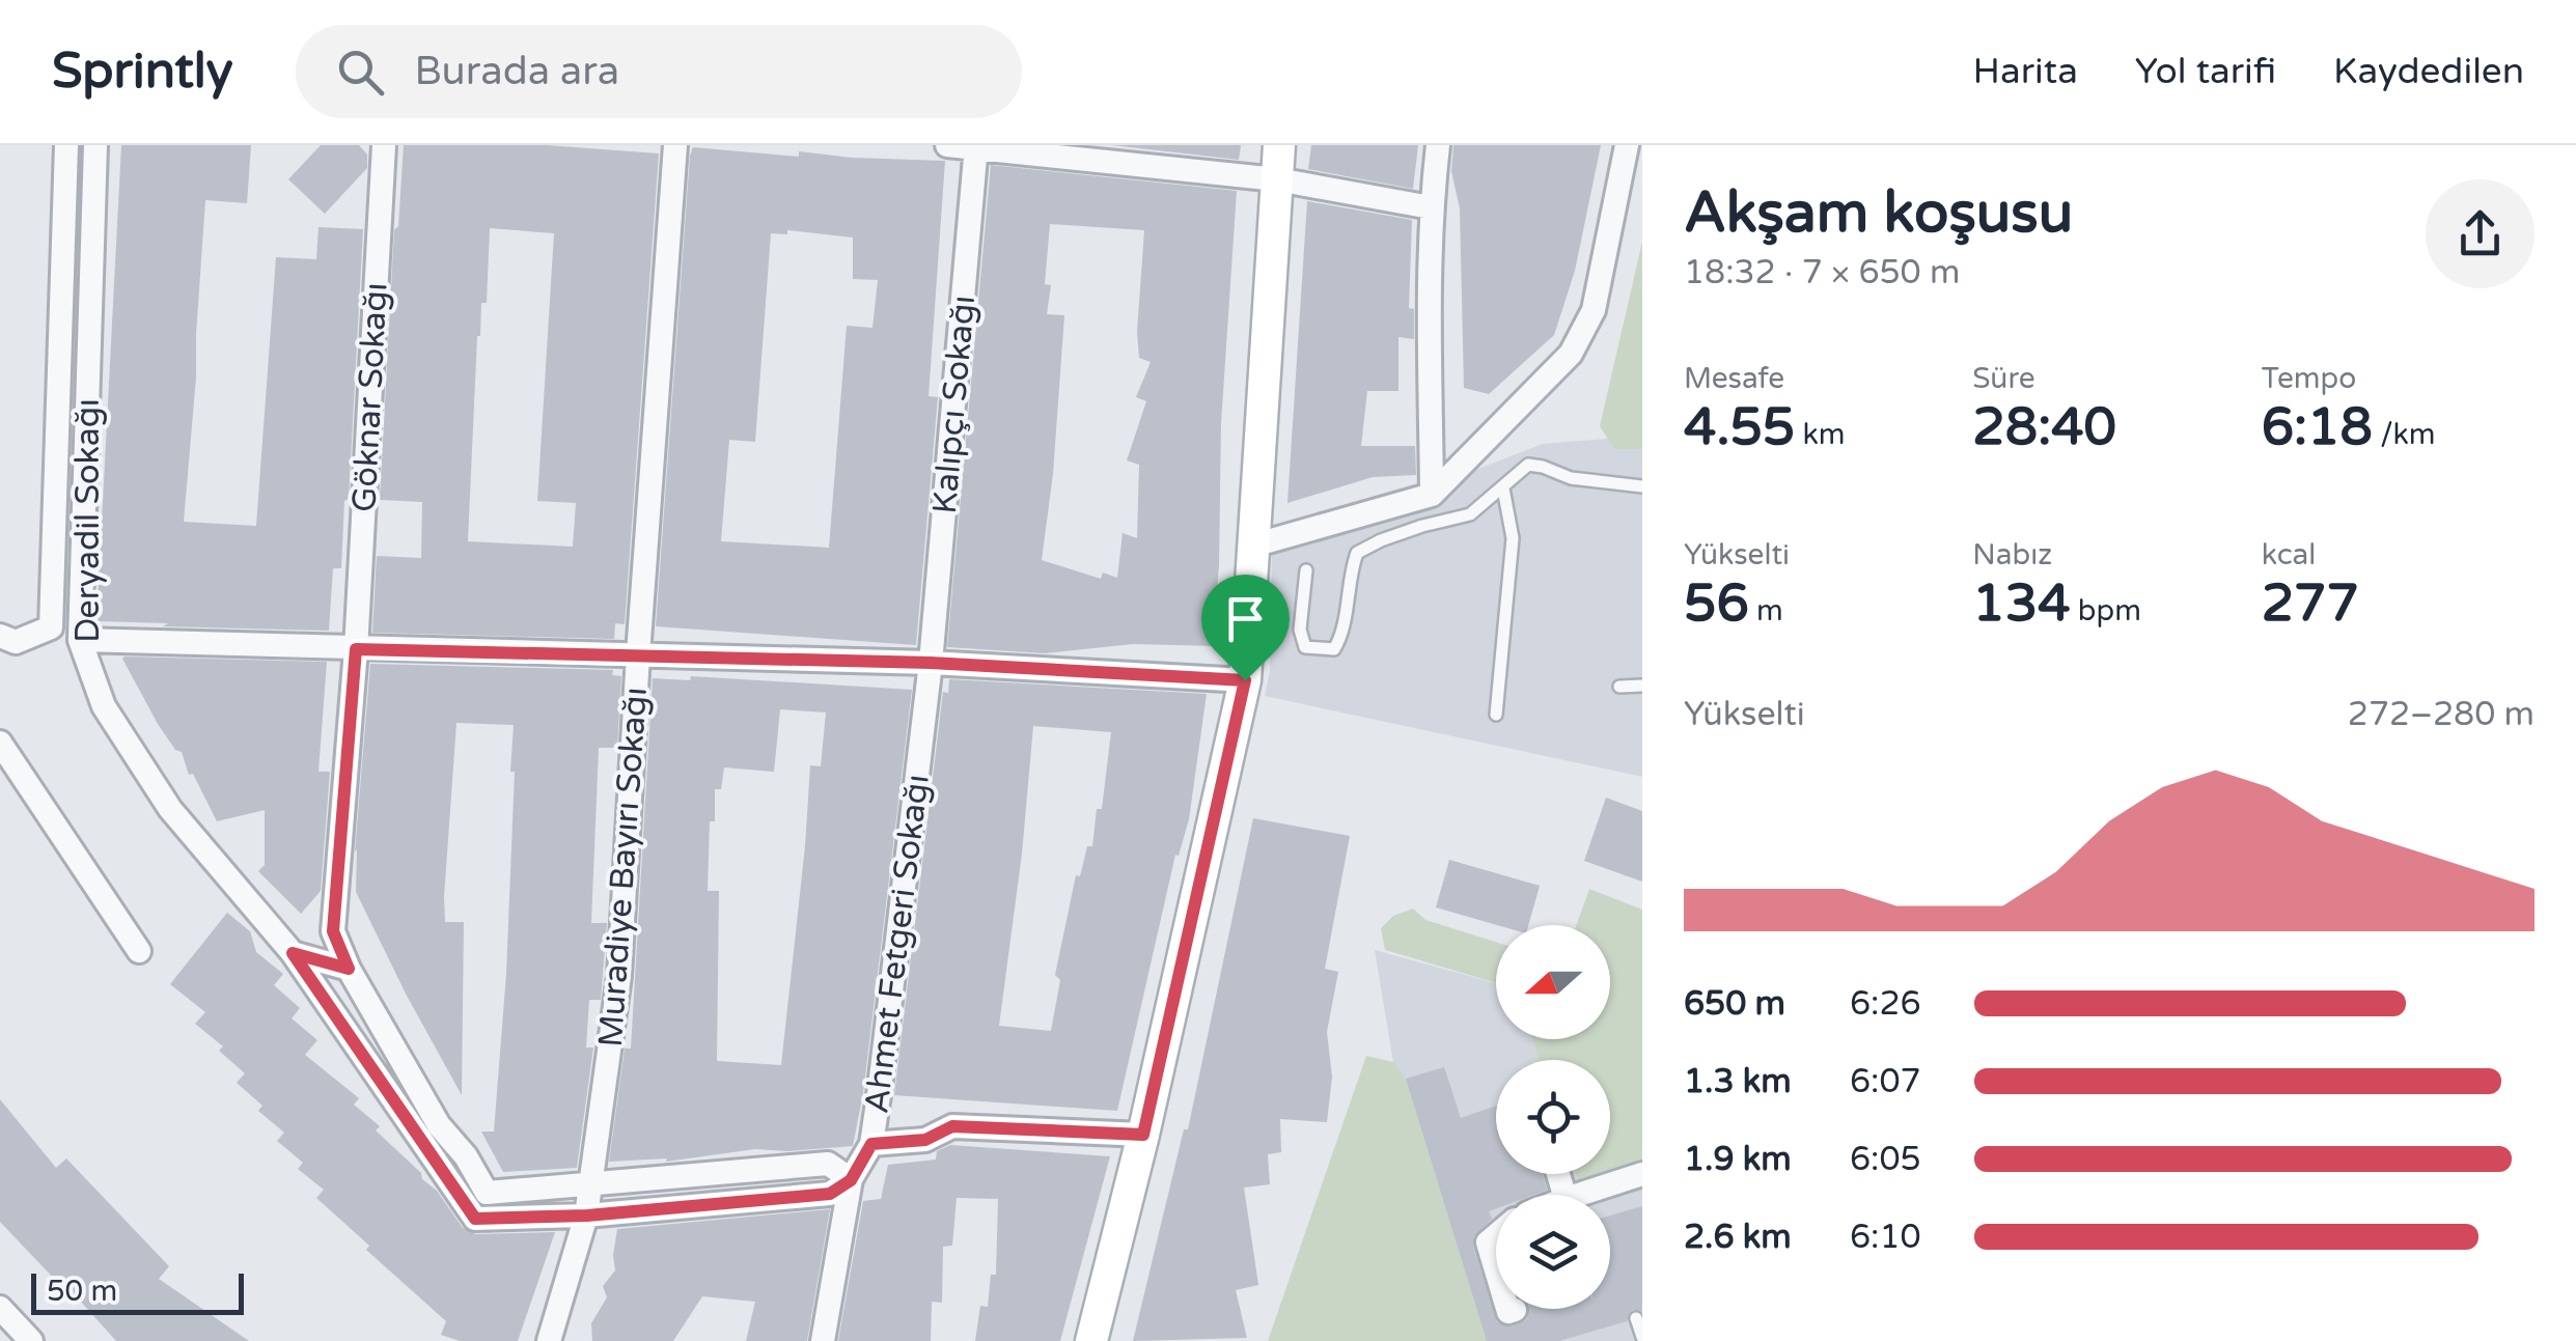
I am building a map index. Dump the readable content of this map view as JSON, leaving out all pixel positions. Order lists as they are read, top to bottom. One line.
{"streets":{"street":["Göknar Sokağı","Kalıpçı Sokağı","Deryadil Sokağı","Muradiye Bayırı Sokağı","Ahmet Fetgeri Sokağı"]},"crossings":[["Kalıpçı Sokağı","Ahmet Fetgeri Sokağı"],["Deryadil Sokağı","Muradiye Bayırı Sokağı"],["Deryadil Sokağı","Ahmet Fetgeri Sokağı"]],"scale_bar":"50 m","north":"left","page":{"header":"Sprintly","search":"Burada ara","nav":["Harita","Yol tarifi","Kaydedilen"],"heading":["Akşam koşusu","18:32 · 7 × 650 m"],"stats":[["Mesafe","4.55 km"],["Süre","28:40"],["Tempo","6:18 /km"],["Yükselti","56 m"],["Nabız","134 bpm"],["kcal","277"]],"chart":["Yükselti","272–280 m"],"list":[{"name":"650 m","note":"6:26"},{"name":"1.3 km","note":"6:07"},{"name":"1.9 km","note":"6:05"},{"name":"2.6 km","note":"6:10"}],"scale":"50 m"}}
